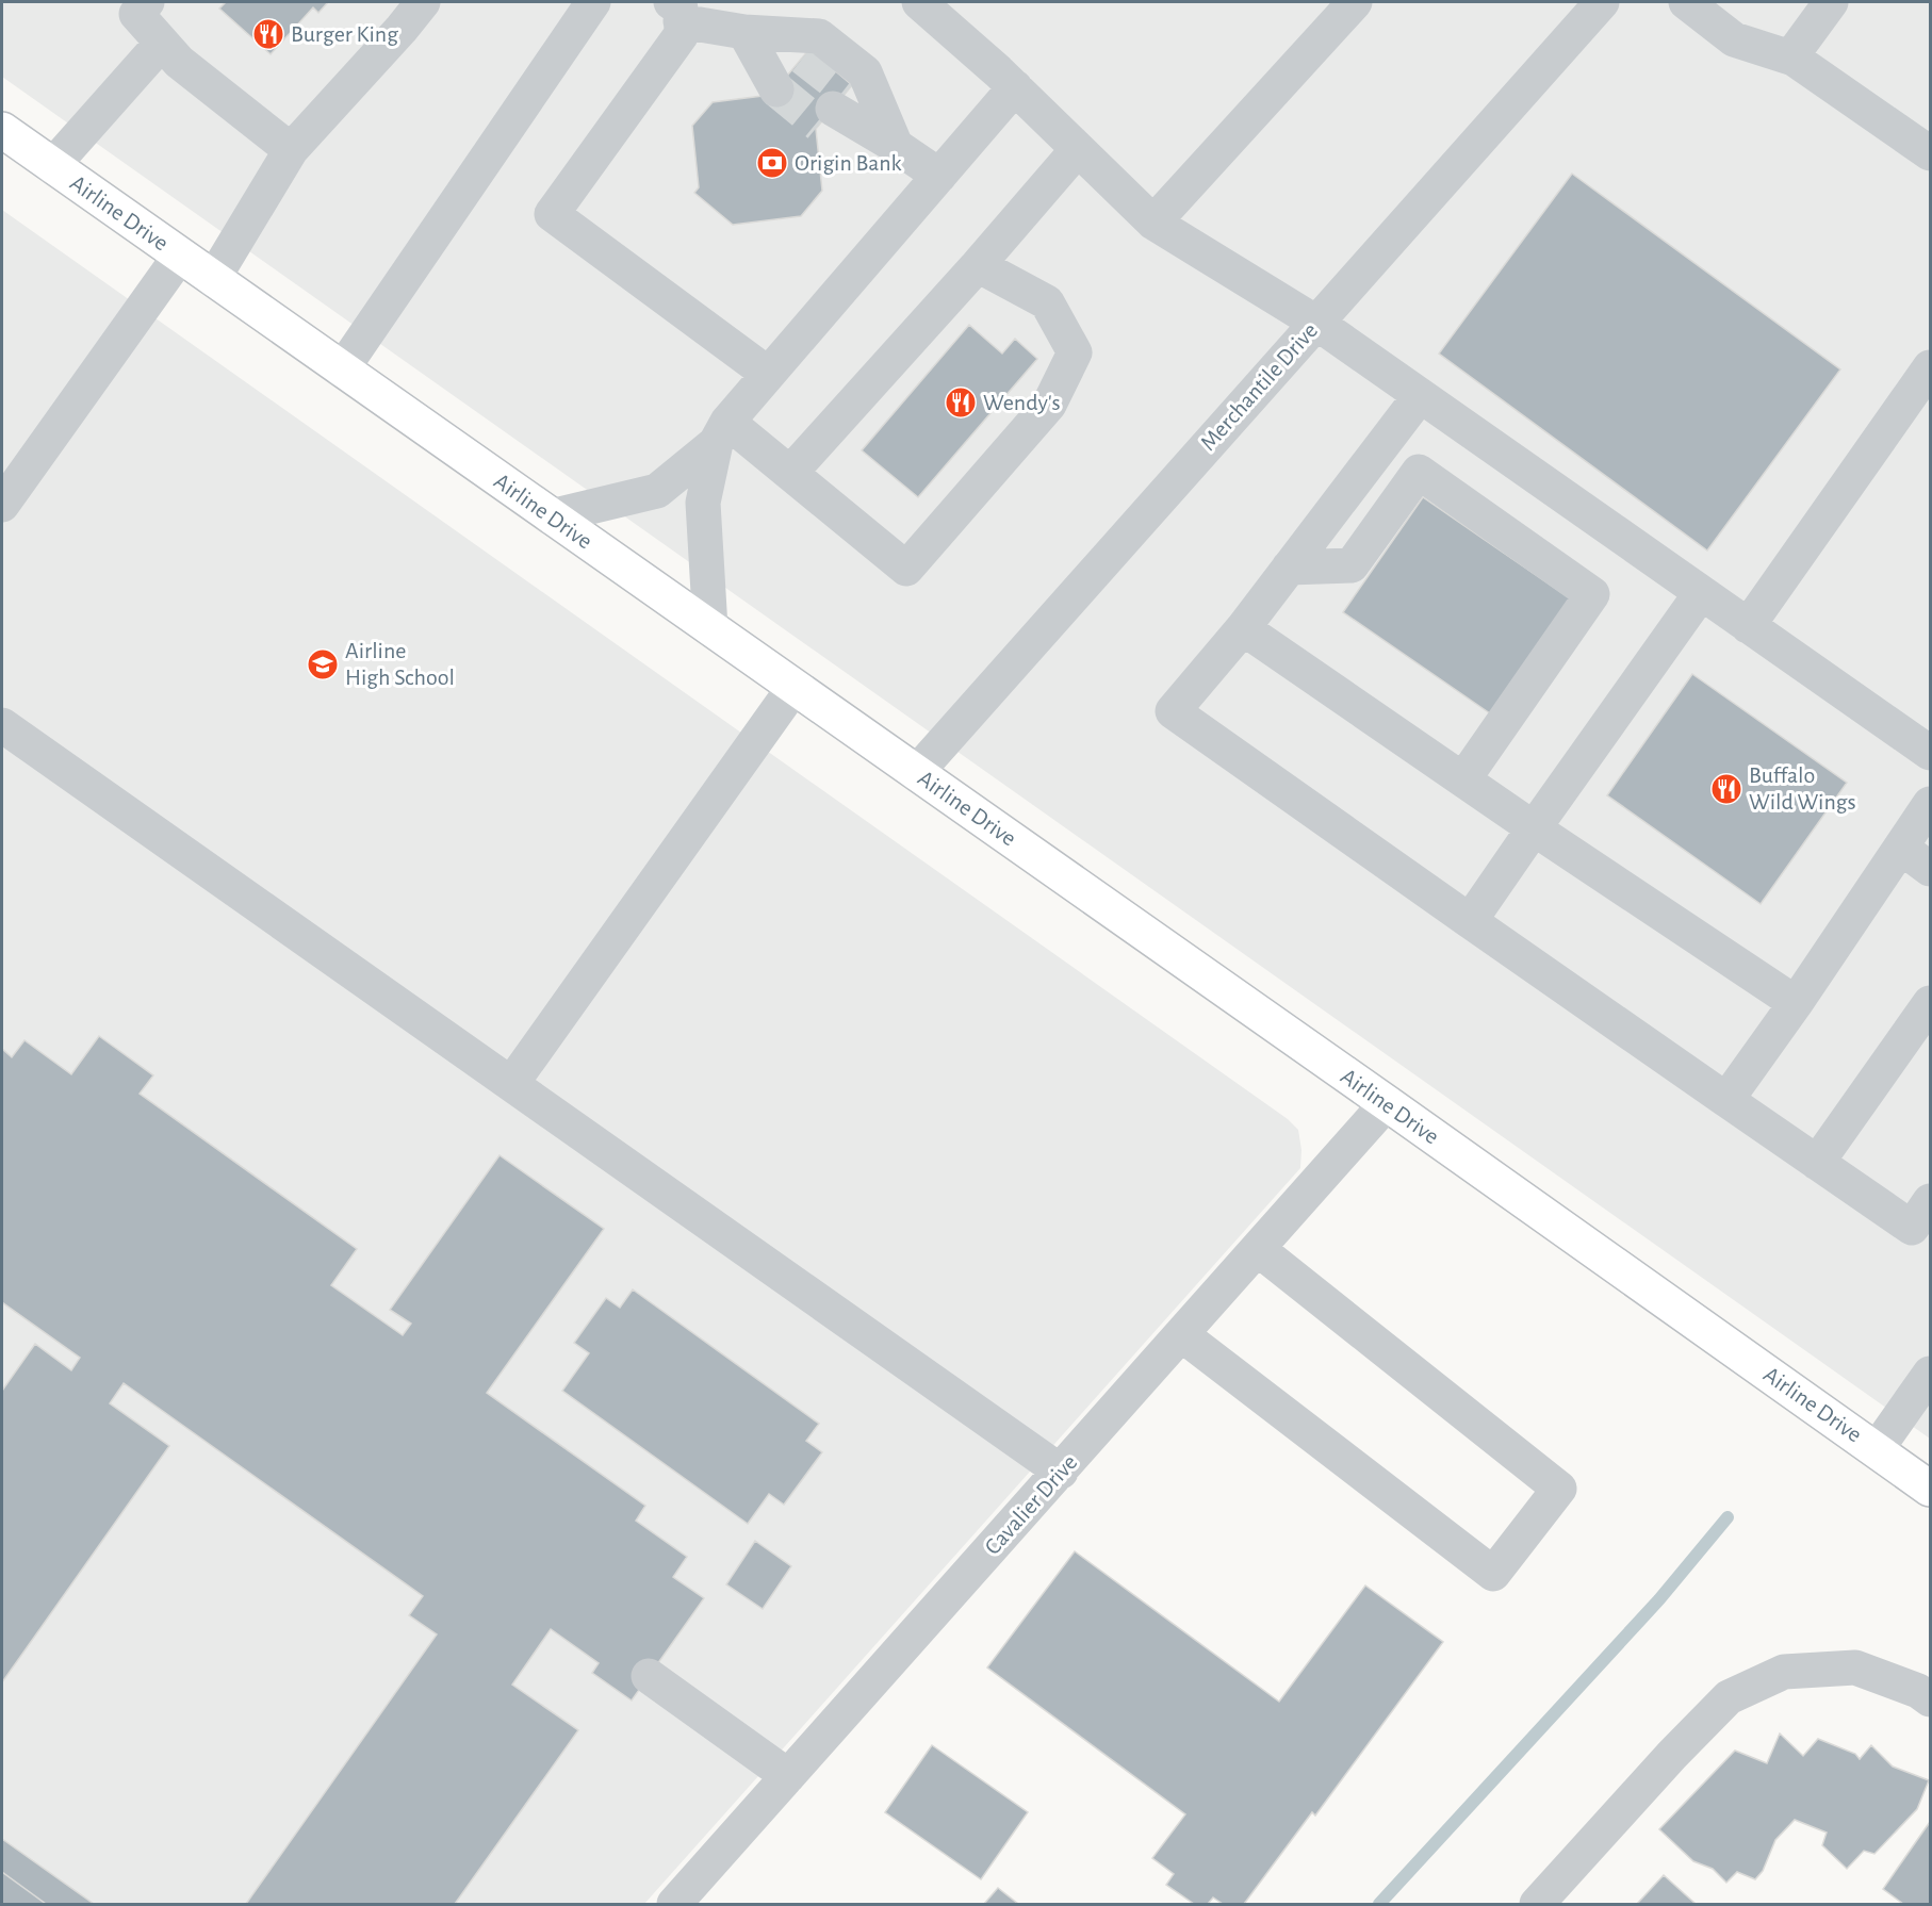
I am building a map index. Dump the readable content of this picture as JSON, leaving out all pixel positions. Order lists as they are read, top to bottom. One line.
{"streets":{"main road":["Airline Drive"],"street":["Merchantile Drive","Cavalier Drive"]},"crossings":[["Airline Drive","Merchantile Drive"],["Airline Drive","Cavalier Drive"]],"places":{"restaurant":["Burger King","Wendy's","Buffalo Wild Wings"],"bank":["Origin Bank"],"school or university":["Airline High School"]}}
